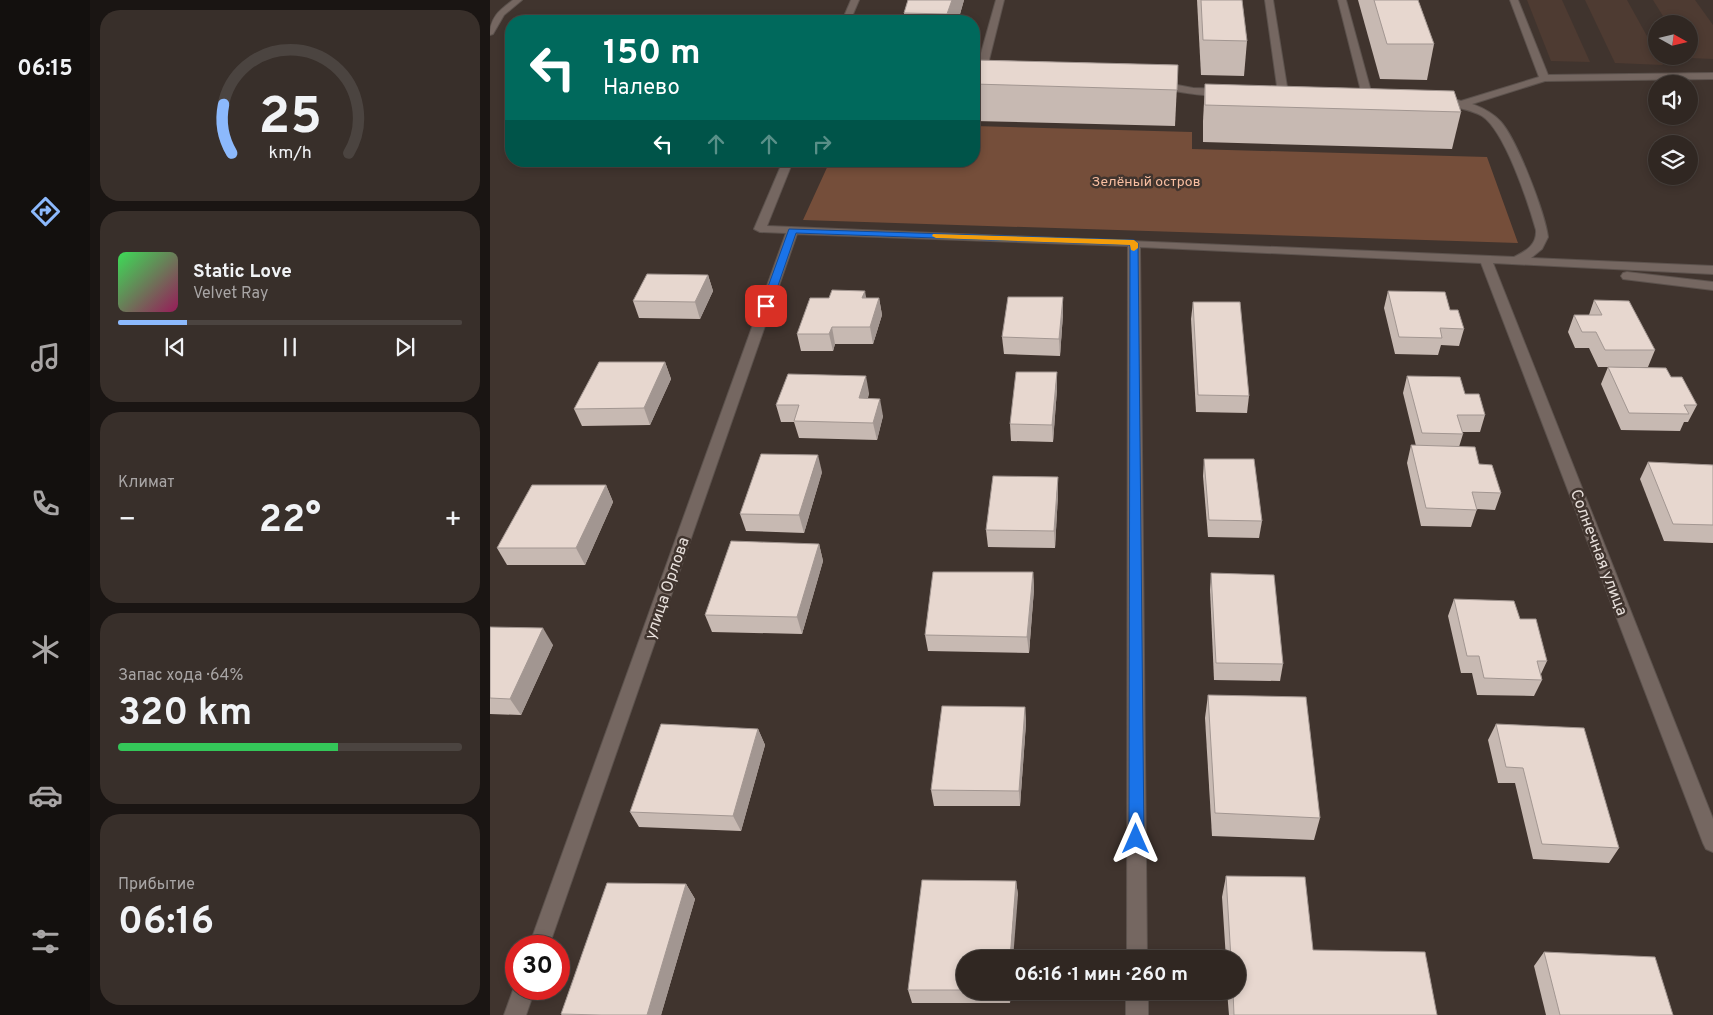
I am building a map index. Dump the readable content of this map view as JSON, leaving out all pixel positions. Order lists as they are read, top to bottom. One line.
{"streets":{"street":["Солнечная улица","улица Орлова"]},"parks":["Зелёный остров"],"north":"right","page":{"tabs":"06:15","turn":["150 m","Налево"],"song":["Static Love","Velvet Ray"],"tile":["Климат",["Запас хода · 64%","320 km"],["Прибытие","06:16"]],"heat":["−","22°","+"],"limit":"30","trip":"06:16 · 1 мин · 260 m","gauge":["25","km/h"]}}
